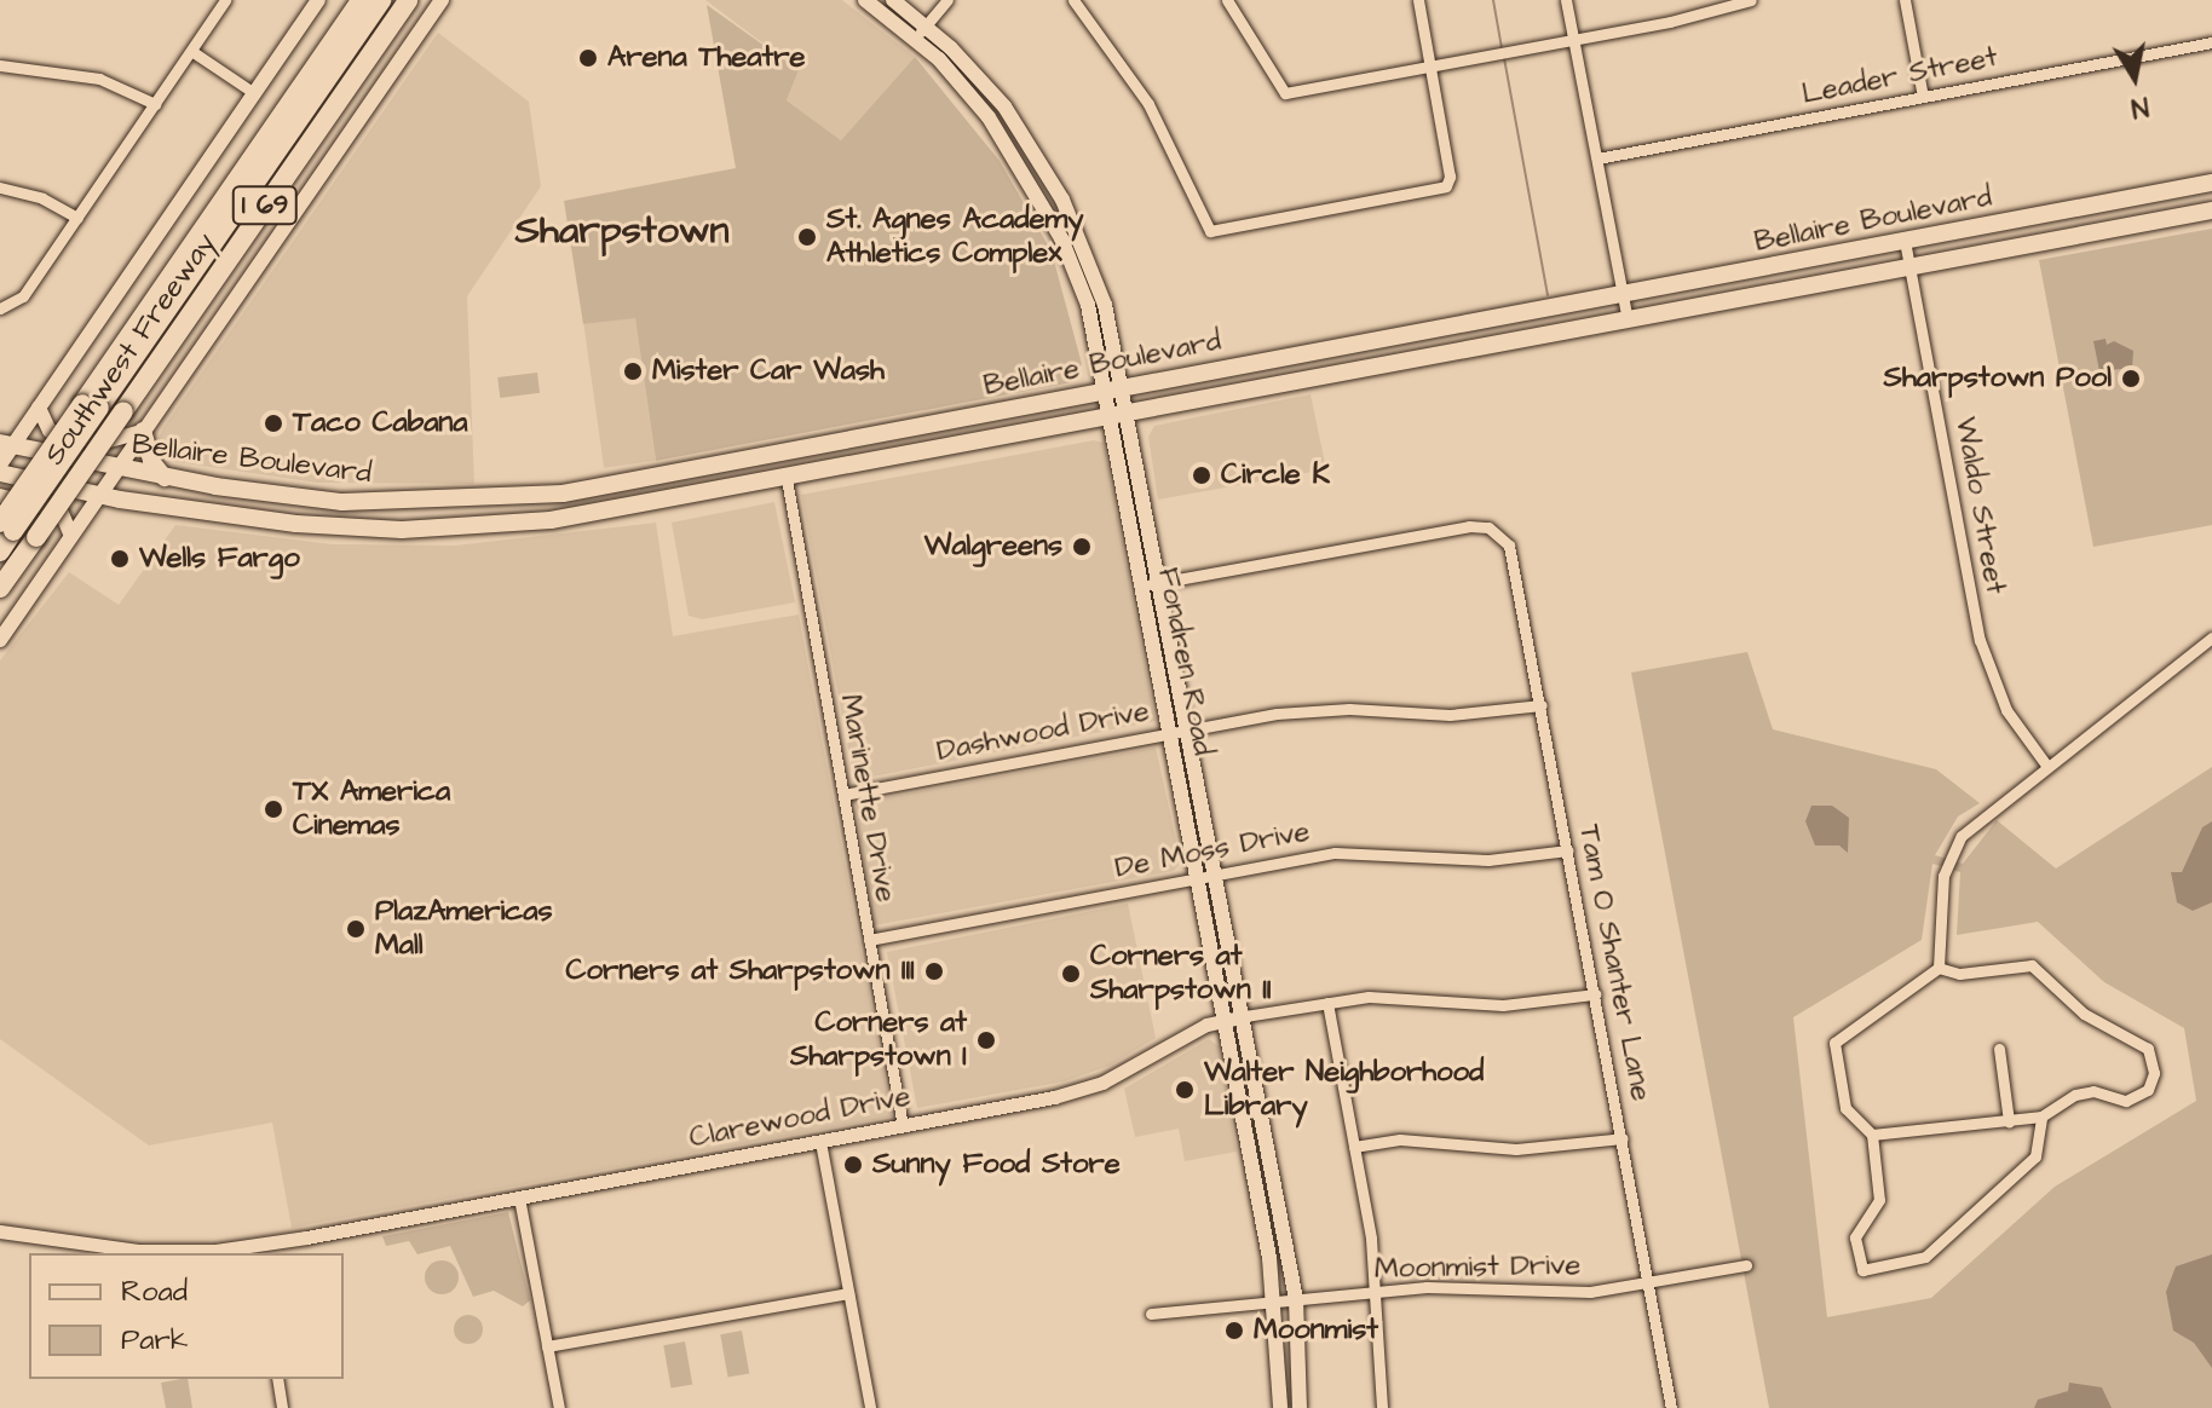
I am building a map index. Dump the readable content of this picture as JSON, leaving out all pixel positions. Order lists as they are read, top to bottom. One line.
{"streets":{"highway":["I 69","Southwest Freeway"],"main road":["Bellaire Boulevard","Fondren Road"],"street":["Leader Street","Waldo Street","Dashwood Drive","Marinette Drive","De Moss Drive","Tam O Shanter Lane","Clarewood Drive","Moonmist Drive"]},"crossings":[["Bellaire Boulevard","Waldo Street"],["Bellaire Boulevard","Fondren Road"],["Bellaire Boulevard","Marinette Drive"],["Fondren Road","Dashwood Drive"],["Fondren Road","De Moss Drive"],["Fondren Road","Tam O Shanter Lane"],["Fondren Road","Clarewood Drive"],["Fondren Road","Moonmist Drive"],["Dashwood Drive","Marinette Drive"],["Dashwood Drive","Tam O Shanter Lane"],["Marinette Drive","De Moss Drive"],["Marinette Drive","Clarewood Drive"],["De Moss Drive","Tam O Shanter Lane"],["Tam O Shanter Lane","Clarewood Drive"],["Tam O Shanter Lane","Moonmist Drive"]],"districts":["Sharpstown"],"places":["Arena Theatre","St. Agnes Academy Athletics Complex","Mister Car Wash","Sharpstown Pool","Taco Cabana","Circle K","Walgreens","Wells Fargo","TX America Cinemas","PlazAmericas Mall","Corners at Sharpstown III","Corners at Sharpstown II","Corners at Sharpstown I","Walter Neighborhood Library","Sunny Food Store","Moonmist"],"legend":["Road","Park"],"north":"bottom"}
